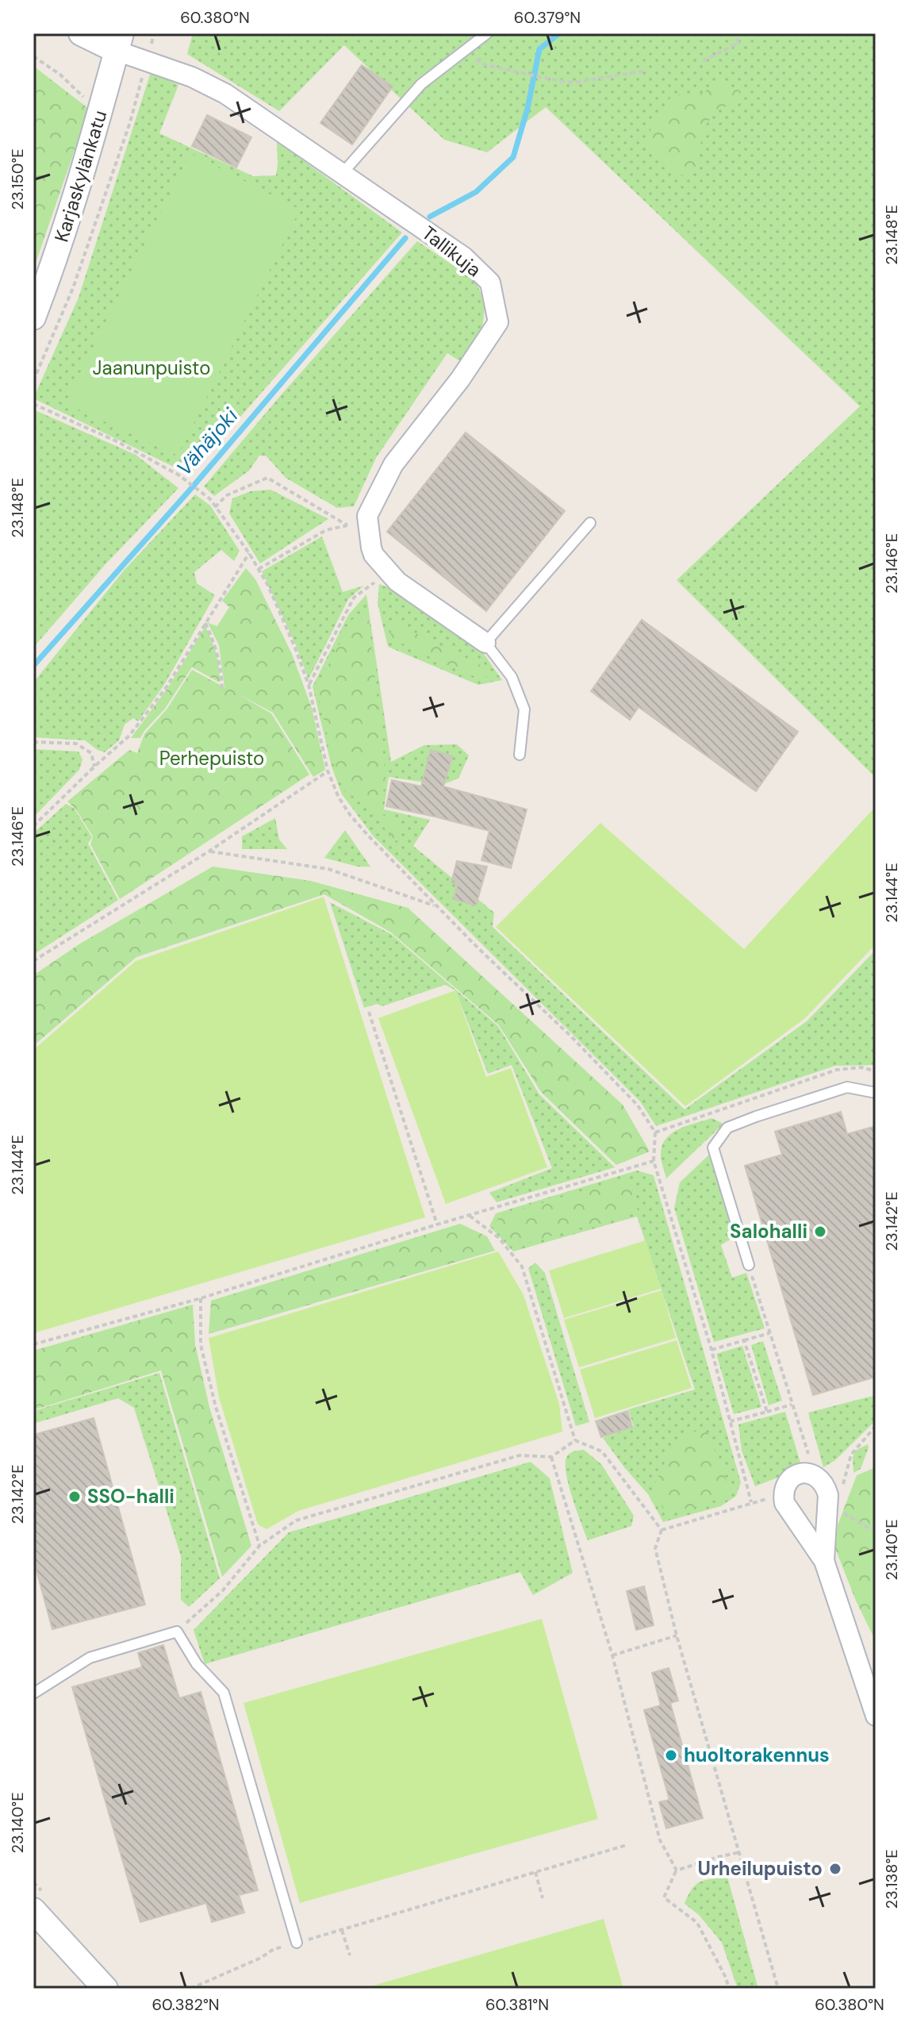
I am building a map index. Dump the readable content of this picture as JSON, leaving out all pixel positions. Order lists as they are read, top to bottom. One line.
{"streets":{"street":["Karjaskylänkatu","Tallikuja"]},"crossings":[["Karjaskylänkatu","Tallikuja"]],"water":["Vähäjoki"],"parks":["Jaanunpuisto","Perhepuisto"],"places":["Salohalli","SSO-halli","huoltorakennus","Urheilupuisto"],"coordinates":["60.380°N","60.379°N","23.150°E","23.148°E","23.146°E","23.144°E","23.142°E","23.140°E","23.138°E","60.382°N","60.381°N"]}
